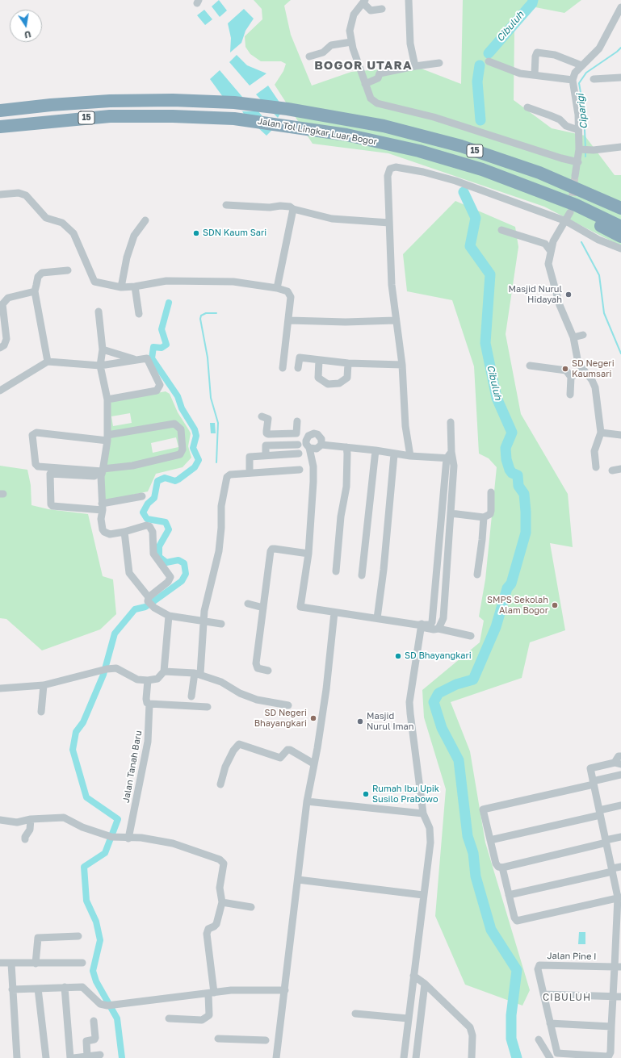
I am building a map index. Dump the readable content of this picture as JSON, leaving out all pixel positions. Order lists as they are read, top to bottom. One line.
{"streets":{"highway":["15","Jalan Tol Lingkar Luar Bogor"],"street":["Jalan Tanah Baru","Jalan Pine I"]},"districts":["BOGOR UTARA","CIBULUH"],"water":["Cibuluh","Ciparigi"],"places":["SDN Kaum Sari","Masjid Nurul Hidayah","SD Negeri Kaumsari","SMPS Sekolah Alam Bogor","SD Bhayangkari","SD Negeri Bhayangkari","Masjid Nurul Iman","Rumah Ibu Upik Susilo Prabowo"],"north":"bottom"}
